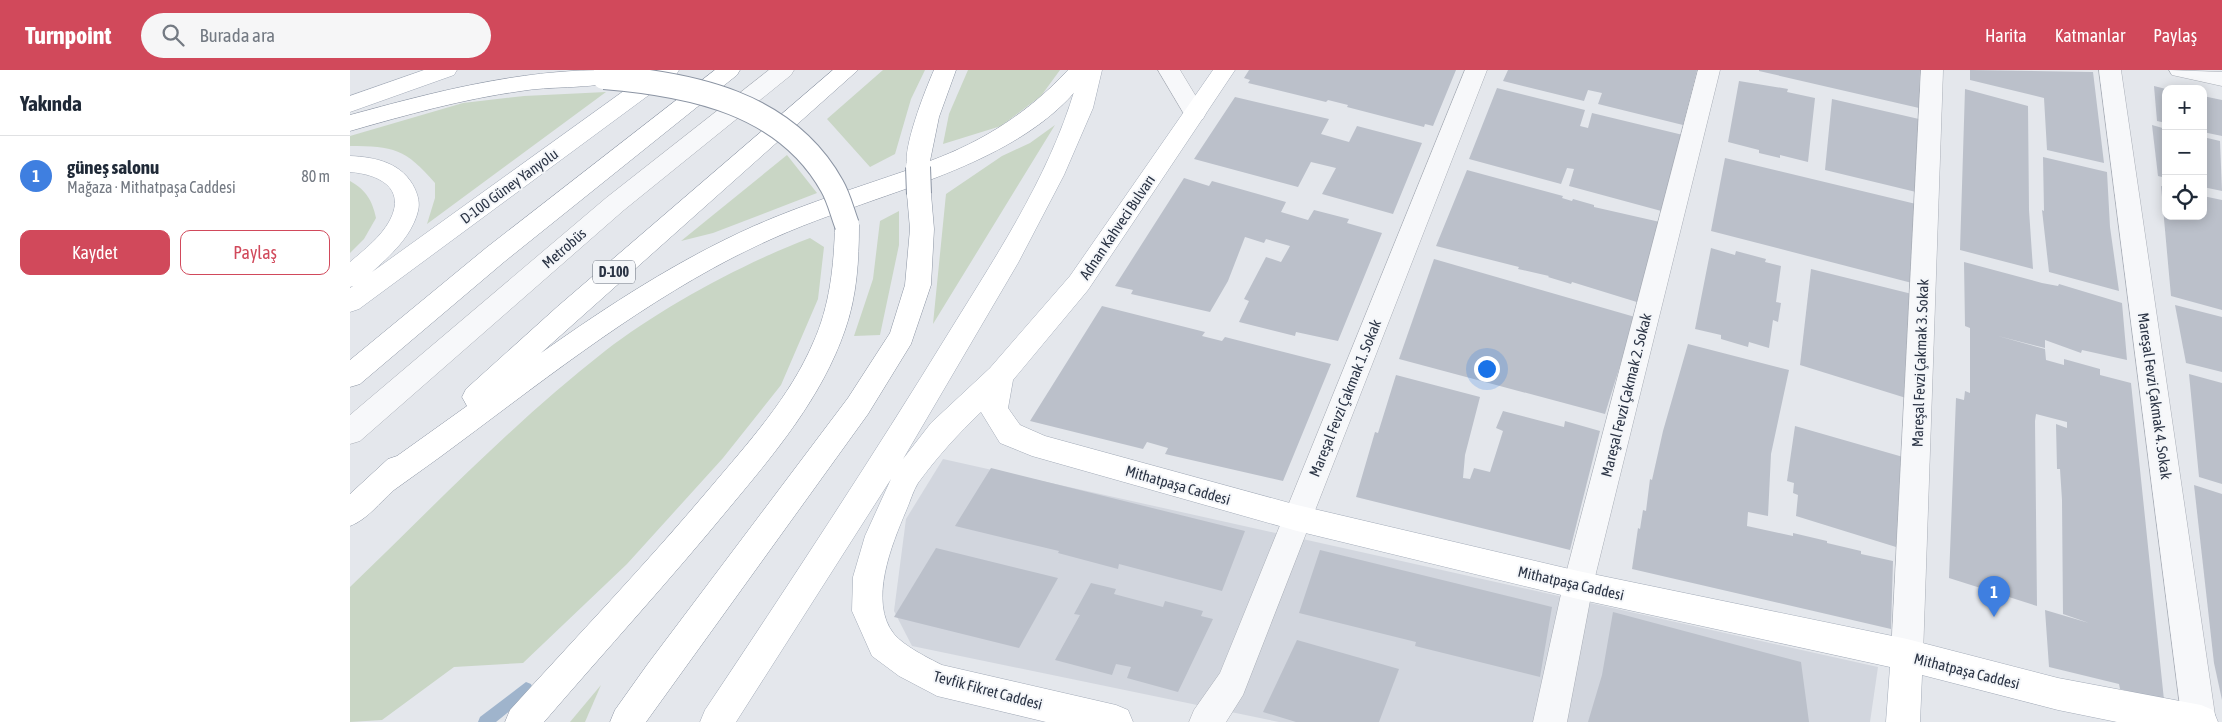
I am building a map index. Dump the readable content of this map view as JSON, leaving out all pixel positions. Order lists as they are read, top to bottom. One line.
{"streets":{"main road":["D-100 Güney Yanyolu","Adnan Kahveci Bulvarı","D-100","Mithatpaşa Caddesi","Tevfik Fikret Caddesi"],"street":["Metrobüs","Mareşal Fevzi Çakmak 3. Sokak","Mareşal Fevzi Çakmak 2. Sokak","Mareşal Fevzi Çakmak 4. Sokak","Mareşal Fevzi Çakmak 1. Sokak"]},"crossings":[["Adnan Kahveci Bulvarı","Mithatpaşa Caddesi"],["Adnan Kahveci Bulvarı","Tevfik Fikret Caddesi"],["Mareşal Fevzi Çakmak 3. Sokak","Mithatpaşa Caddesi"],["Mareşal Fevzi Çakmak 2. Sokak","Mithatpaşa Caddesi"],["Mareşal Fevzi Çakmak 4. Sokak","Mithatpaşa Caddesi"],["Mareşal Fevzi Çakmak 1. Sokak","Mithatpaşa Caddesi"],["Mithatpaşa Caddesi","Tevfik Fikret Caddesi"]],"page":{"header":"Turnpoint","search":"Burada ara","nav":["Harita","Katmanlar","Paylaş"],"heading":"Yakında","map_buttons":["+","−"],"list":[{"mark":"1","name":"güneş salonu","note":"Mağaza · Mithatpaşa Caddesi","value":"80 m"}],"buttons":["Kaydet","Paylaş"],"pins":"1"}}
